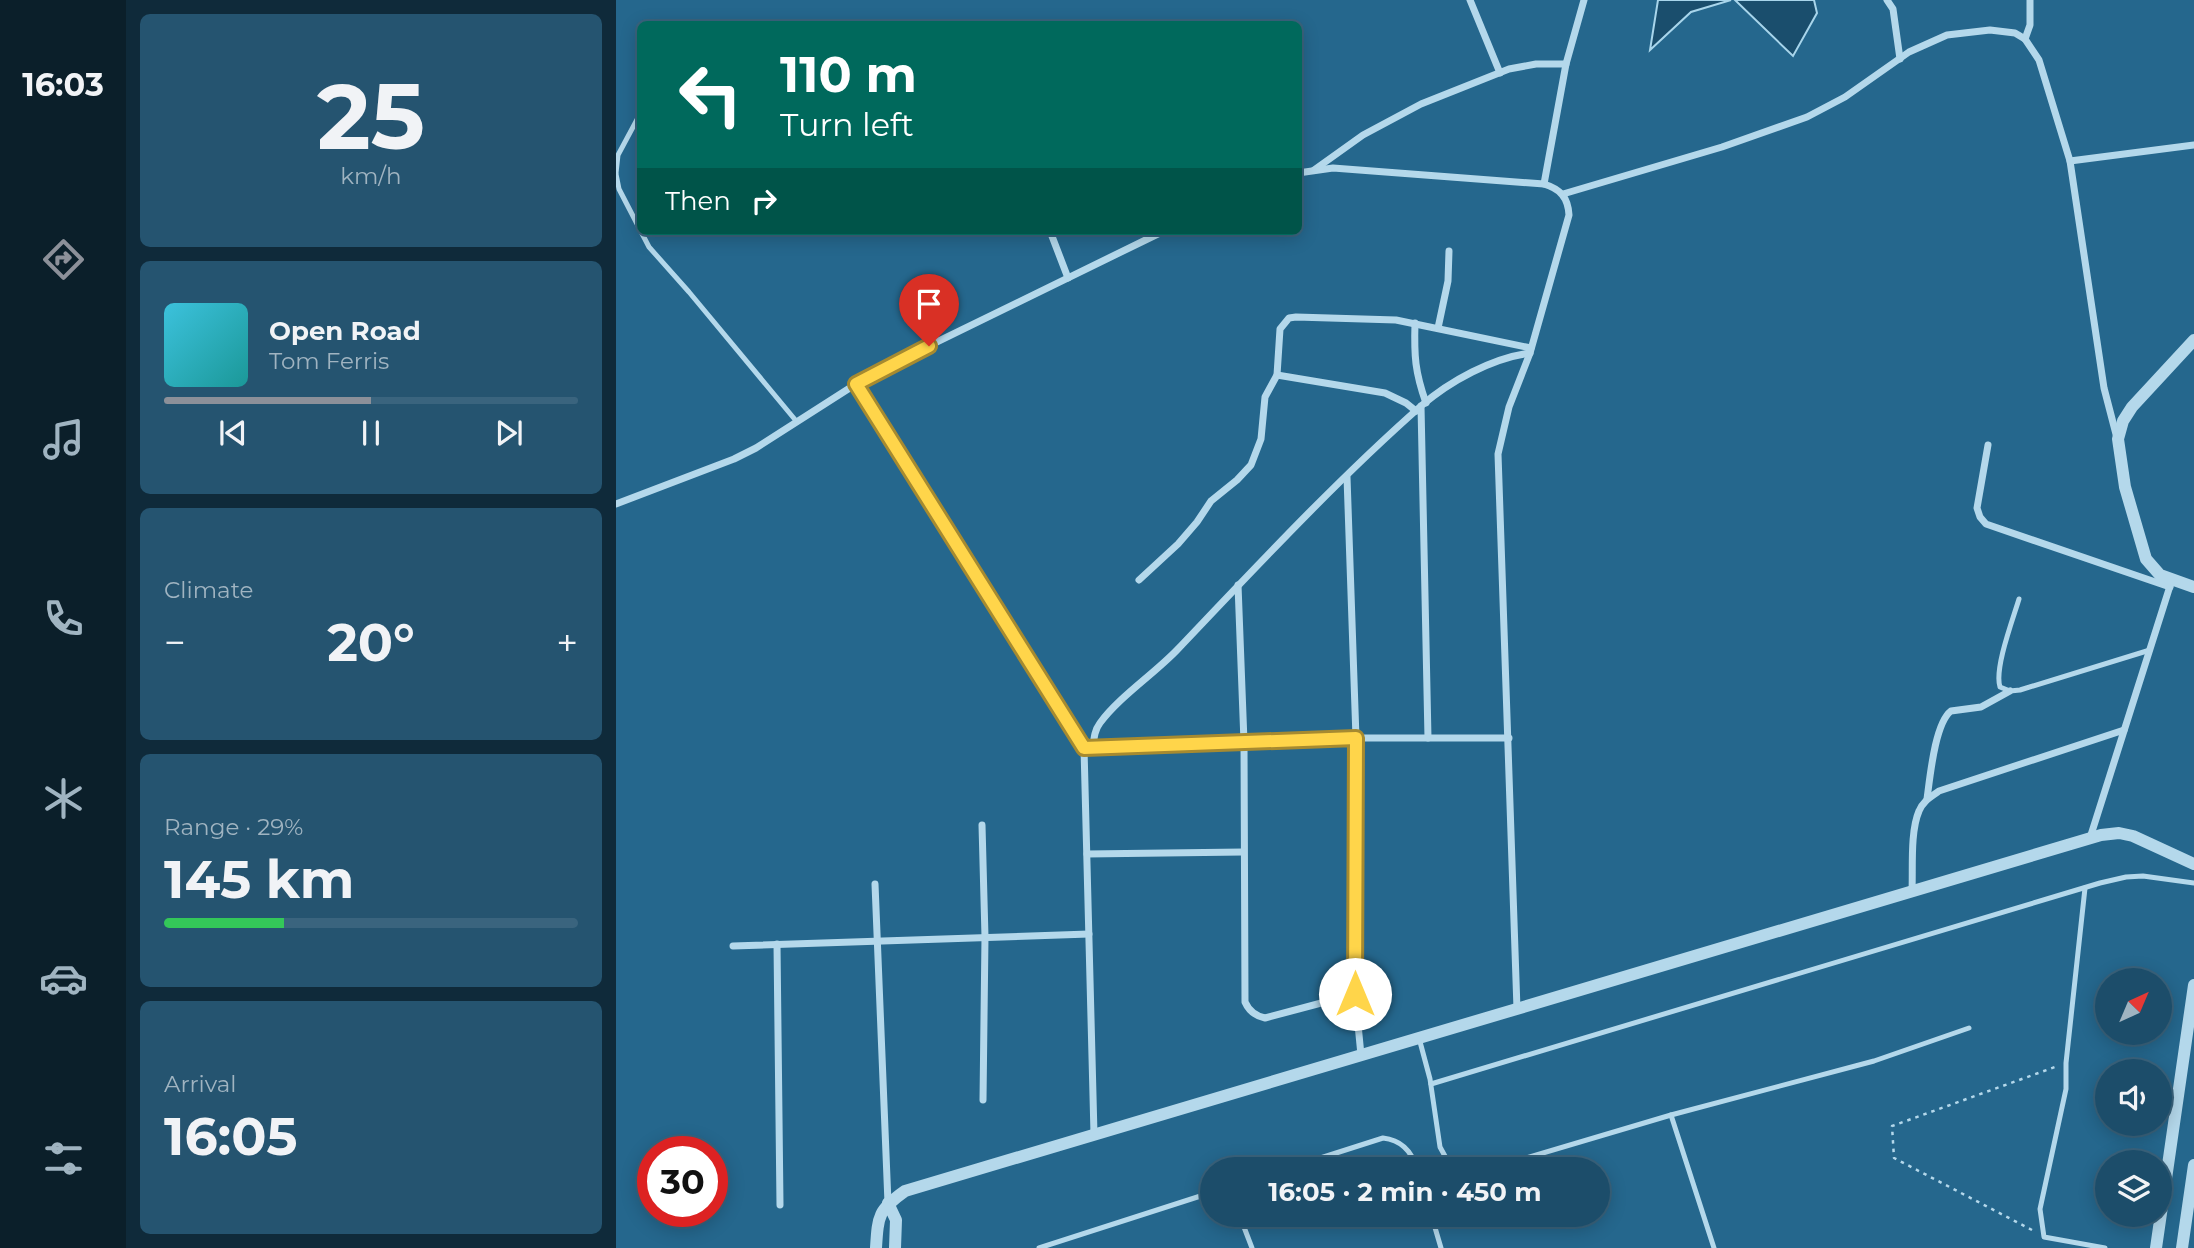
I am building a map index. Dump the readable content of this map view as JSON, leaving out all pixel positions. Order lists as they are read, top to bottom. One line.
{"north":"top right","page":{"tabs":"16:03","tile":[["25","km/h"],"Climate",["Range · 29%","145 km"],["Arrival","16:05"]],"turn":["110 m","Turn left"],"then":"Then","song":["Open Road","Tom Ferris"],"heat":["−","20°","+"],"limit":"30","trip":"16:05 · 2 min · 450 m"}}
